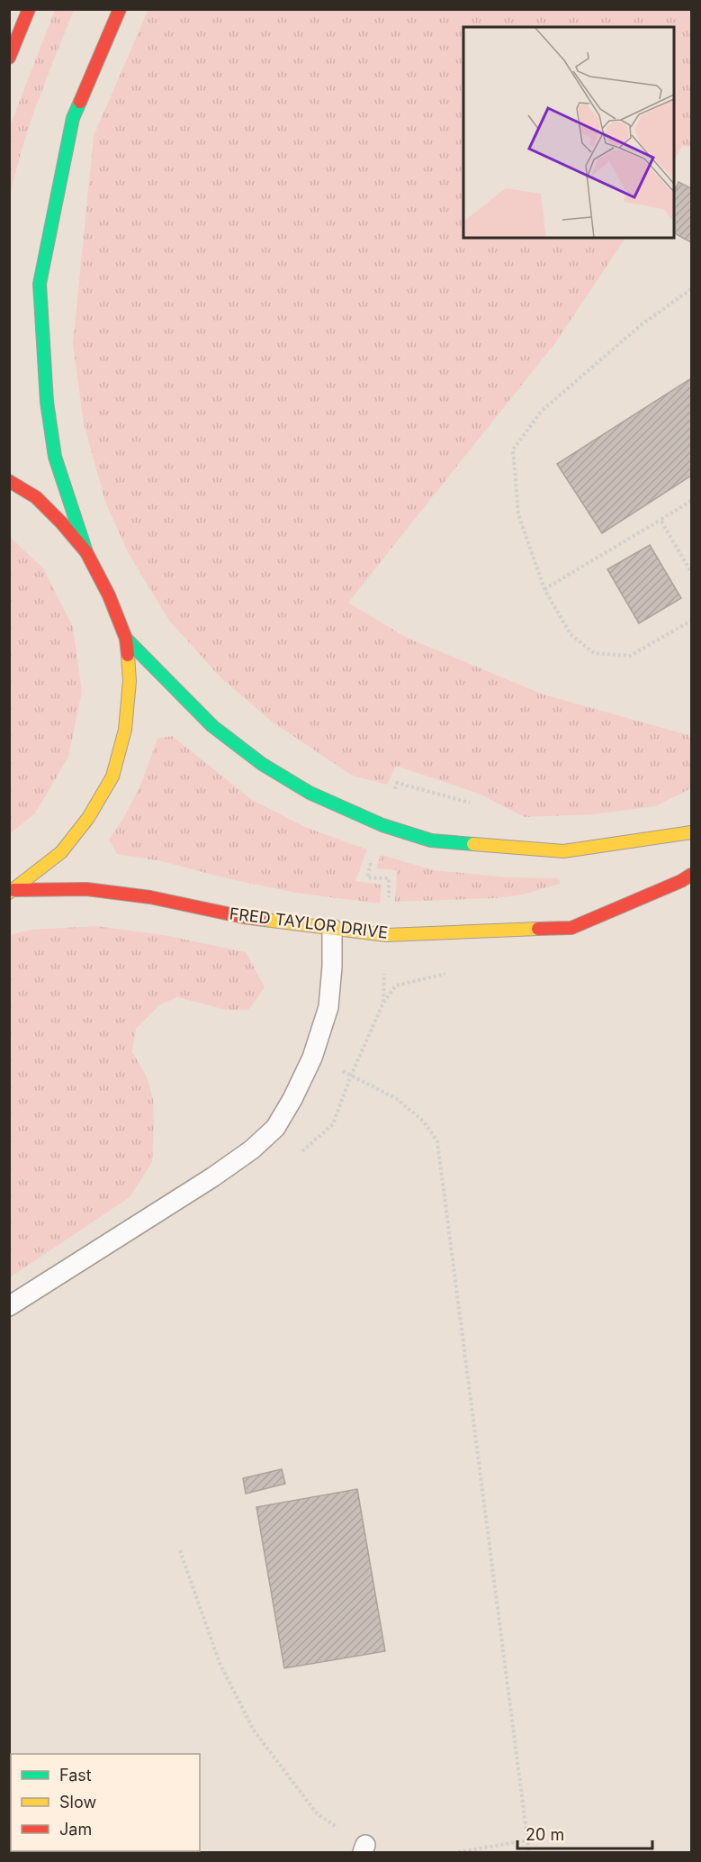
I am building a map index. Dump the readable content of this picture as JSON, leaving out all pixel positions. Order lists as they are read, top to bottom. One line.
{"streets":{"main road":["FRED TAYLOR DRIVE"]},"legend":["Fast","Slow","Jam"],"scale_bar":"20 m"}
